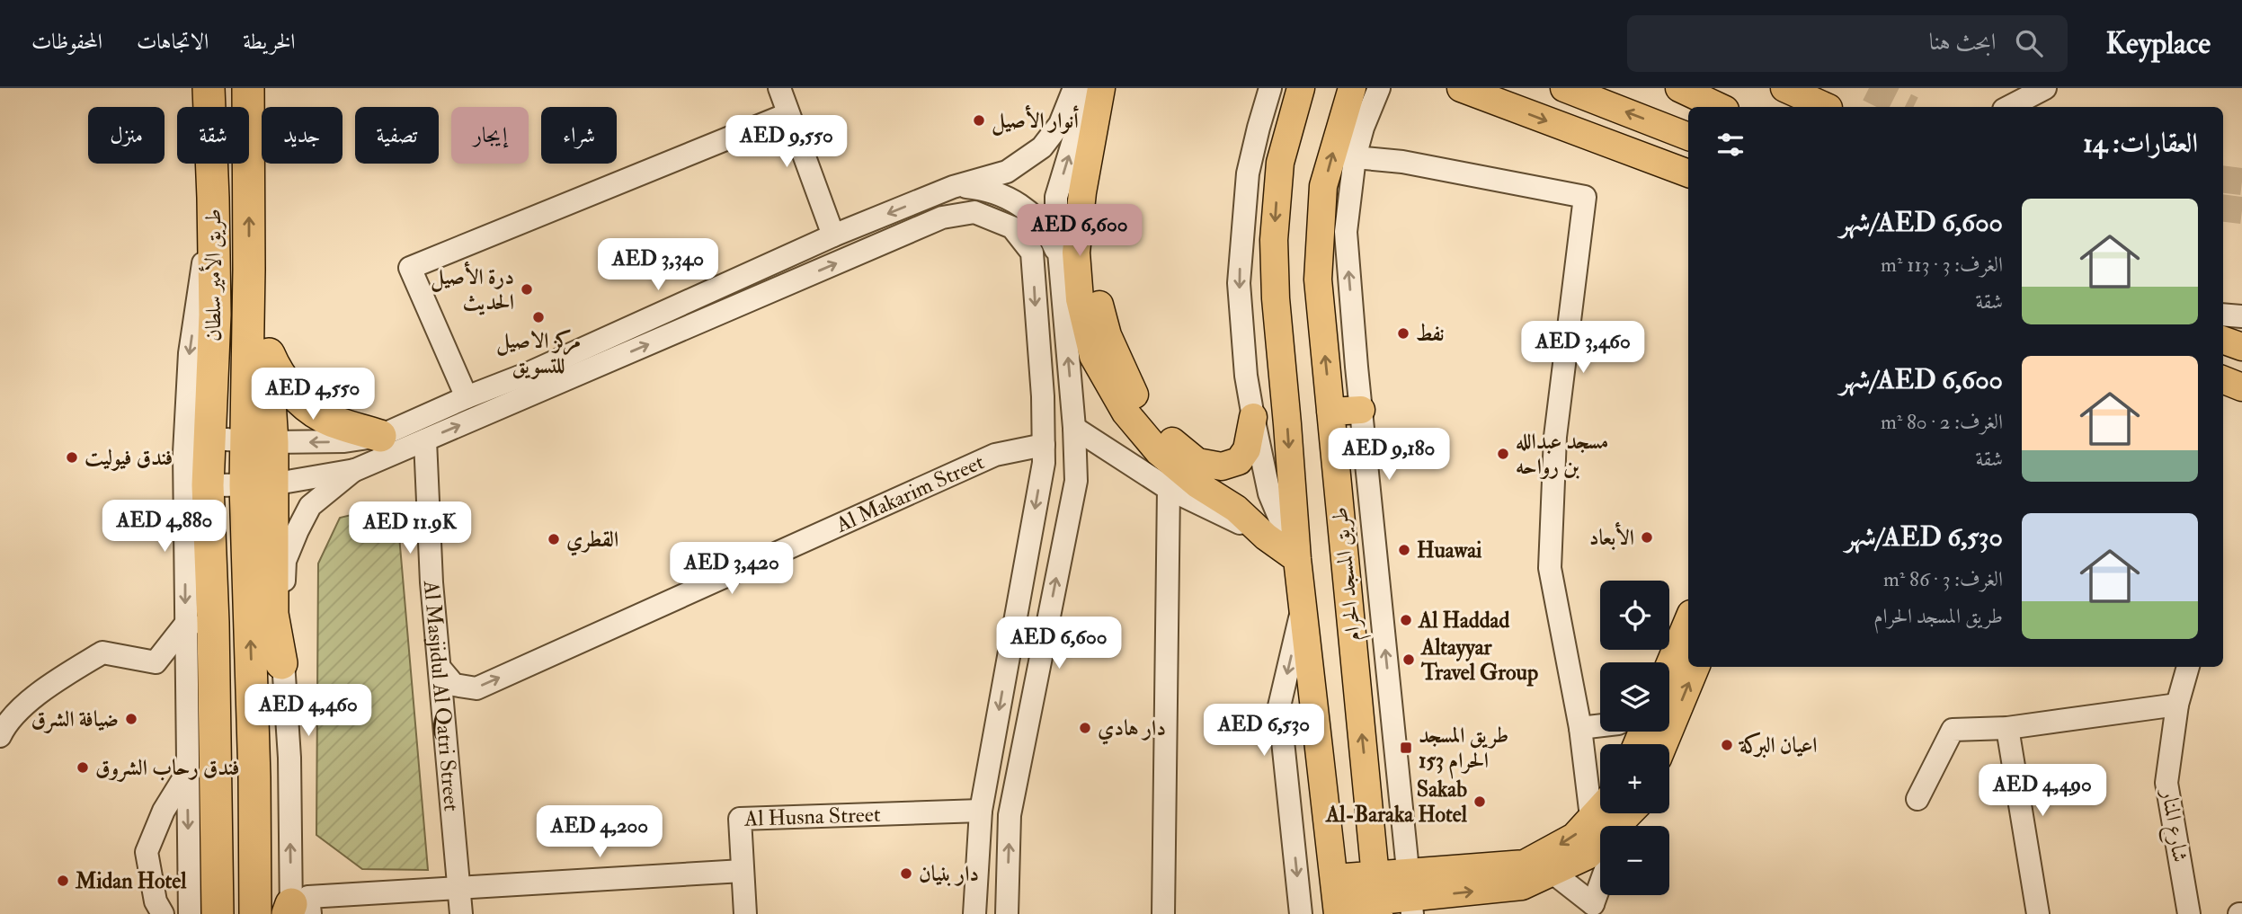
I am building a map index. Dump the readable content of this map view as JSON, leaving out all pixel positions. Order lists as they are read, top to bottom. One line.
{"streets":{"highway":["طريق الأمير سلطان"],"main road":["طريق المسجد الحرام"],"street":["Al Makarim Street","Al Masjidul Al Qatri Street","Al Husna Street","شارع المنار"]},"crossings":[["Al Makarim Street","Al Masjidul Al Qatri Street"]],"one_way":["Al Makarim Street"],"places":{"other":["أنوار الأصيل","درة الأصيل الحديث","مركز الاصيل للتسويق","نفط","مسجد عبدالله بن رواحه","فندق فيوليت","الأبعاد","القطري","Huawai","Al Haddad","Altayyar Travel Group","ضيافة الشرق","دار هادي","اعيان البركة","فندق رحاب الشروق","Sakab Al-Baraka Hotel","دار بنيان","Midan Hotel"],"transit":["طريق المسجد الحرام 153"]},"page":{"header":"Keyplace","search":"ابحث هنا","nav":["الخريطة","الاتجاهات","المحفوظات"],"chip":["شراء","إيجار","تصفية","جديد","شقة","منزل"],"heading":"العقارات: 14","price":["AED 9,550","AED 6,600","AED 3,340","AED 3,460","AED 4,550","AED 9,180","AED 4,880","AED 11.9K","AED 3,420","AED 6,600","AED 4,460","AED 6,530","AED 4,490","AED 4,200"],"list":[{"name":"AED 6,600/شهر","note":"الغرف: 3 · 113 m² · شقة"},{"name":"AED 6,600/شهر","note":"الغرف: 2 · 80 m² · شقة"},{"name":"AED 6,530/شهر","note":"الغرف: 3 · 86 m² · طريق المسجد الحرام"}],"map_buttons":["+","−"]}}
